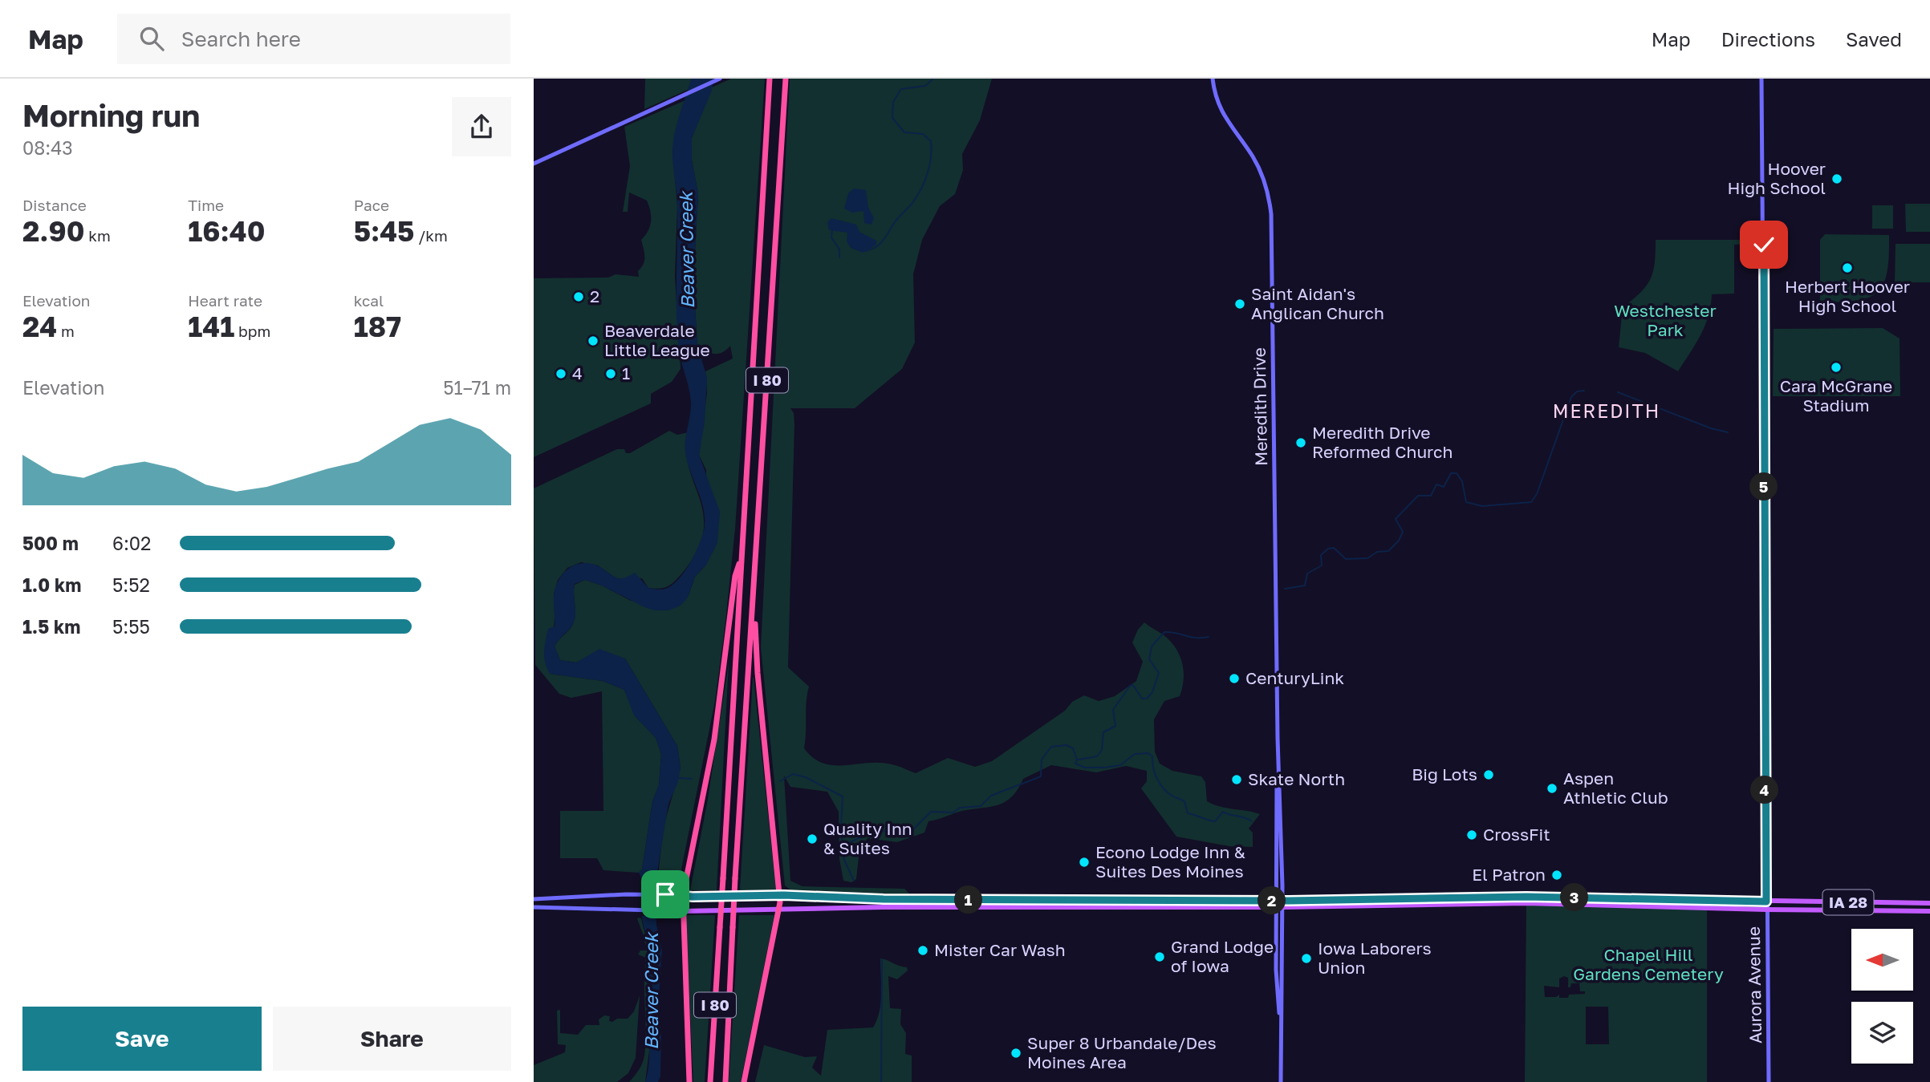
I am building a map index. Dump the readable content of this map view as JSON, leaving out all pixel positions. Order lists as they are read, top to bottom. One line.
{"streets":{"highway":["I 80"],"main road":["Meredith Drive","IA 28","Aurora Avenue"]},"crossings":[["Meredith Drive","IA 28"],["IA 28","Aurora Avenue"]],"districts":["MEREDITH"],"water":["Beaver Creek"],"parks":["Westchester Park","Chapel Hill Gardens Cemetery"],"places":["Hoover High School","Herbert Hoover High School","2","Saint Aidan's Anglican Church","Beaverdale Little League","Cara McGrane Stadium","4","1","Meredith Drive Reformed Church","CenturyLink","Big Lots","Skate North","Aspen Athletic Club","CrossFit","Quality Inn & Suites","Econo Lodge Inn & Suites Des Moines","El Patron","Mister Car Wash","Grand Lodge of Iowa","Iowa Laborers Union","Super 8 Urbandale/Des Moines Area"],"north":"left","page":{"header":"Map","search":"Search here","nav":["Map","Directions","Saved"],"heading":["Morning run","08:43"],"stats":[["Distance","2.90 km"],["Time","16:40"],["Pace","5:45 /km"],["Elevation","24 m"],["Heart rate","141 bpm"],["kcal","187"]],"chart":["Elevation","51–71 m"],"pins":["5","4","3","1","2"],"list":[{"name":"500 m","note":"6:02"},{"name":"1.0 km","note":"5:52"},{"name":"1.5 km","note":"5:55"}],"buttons":["Save","Share"]}}
